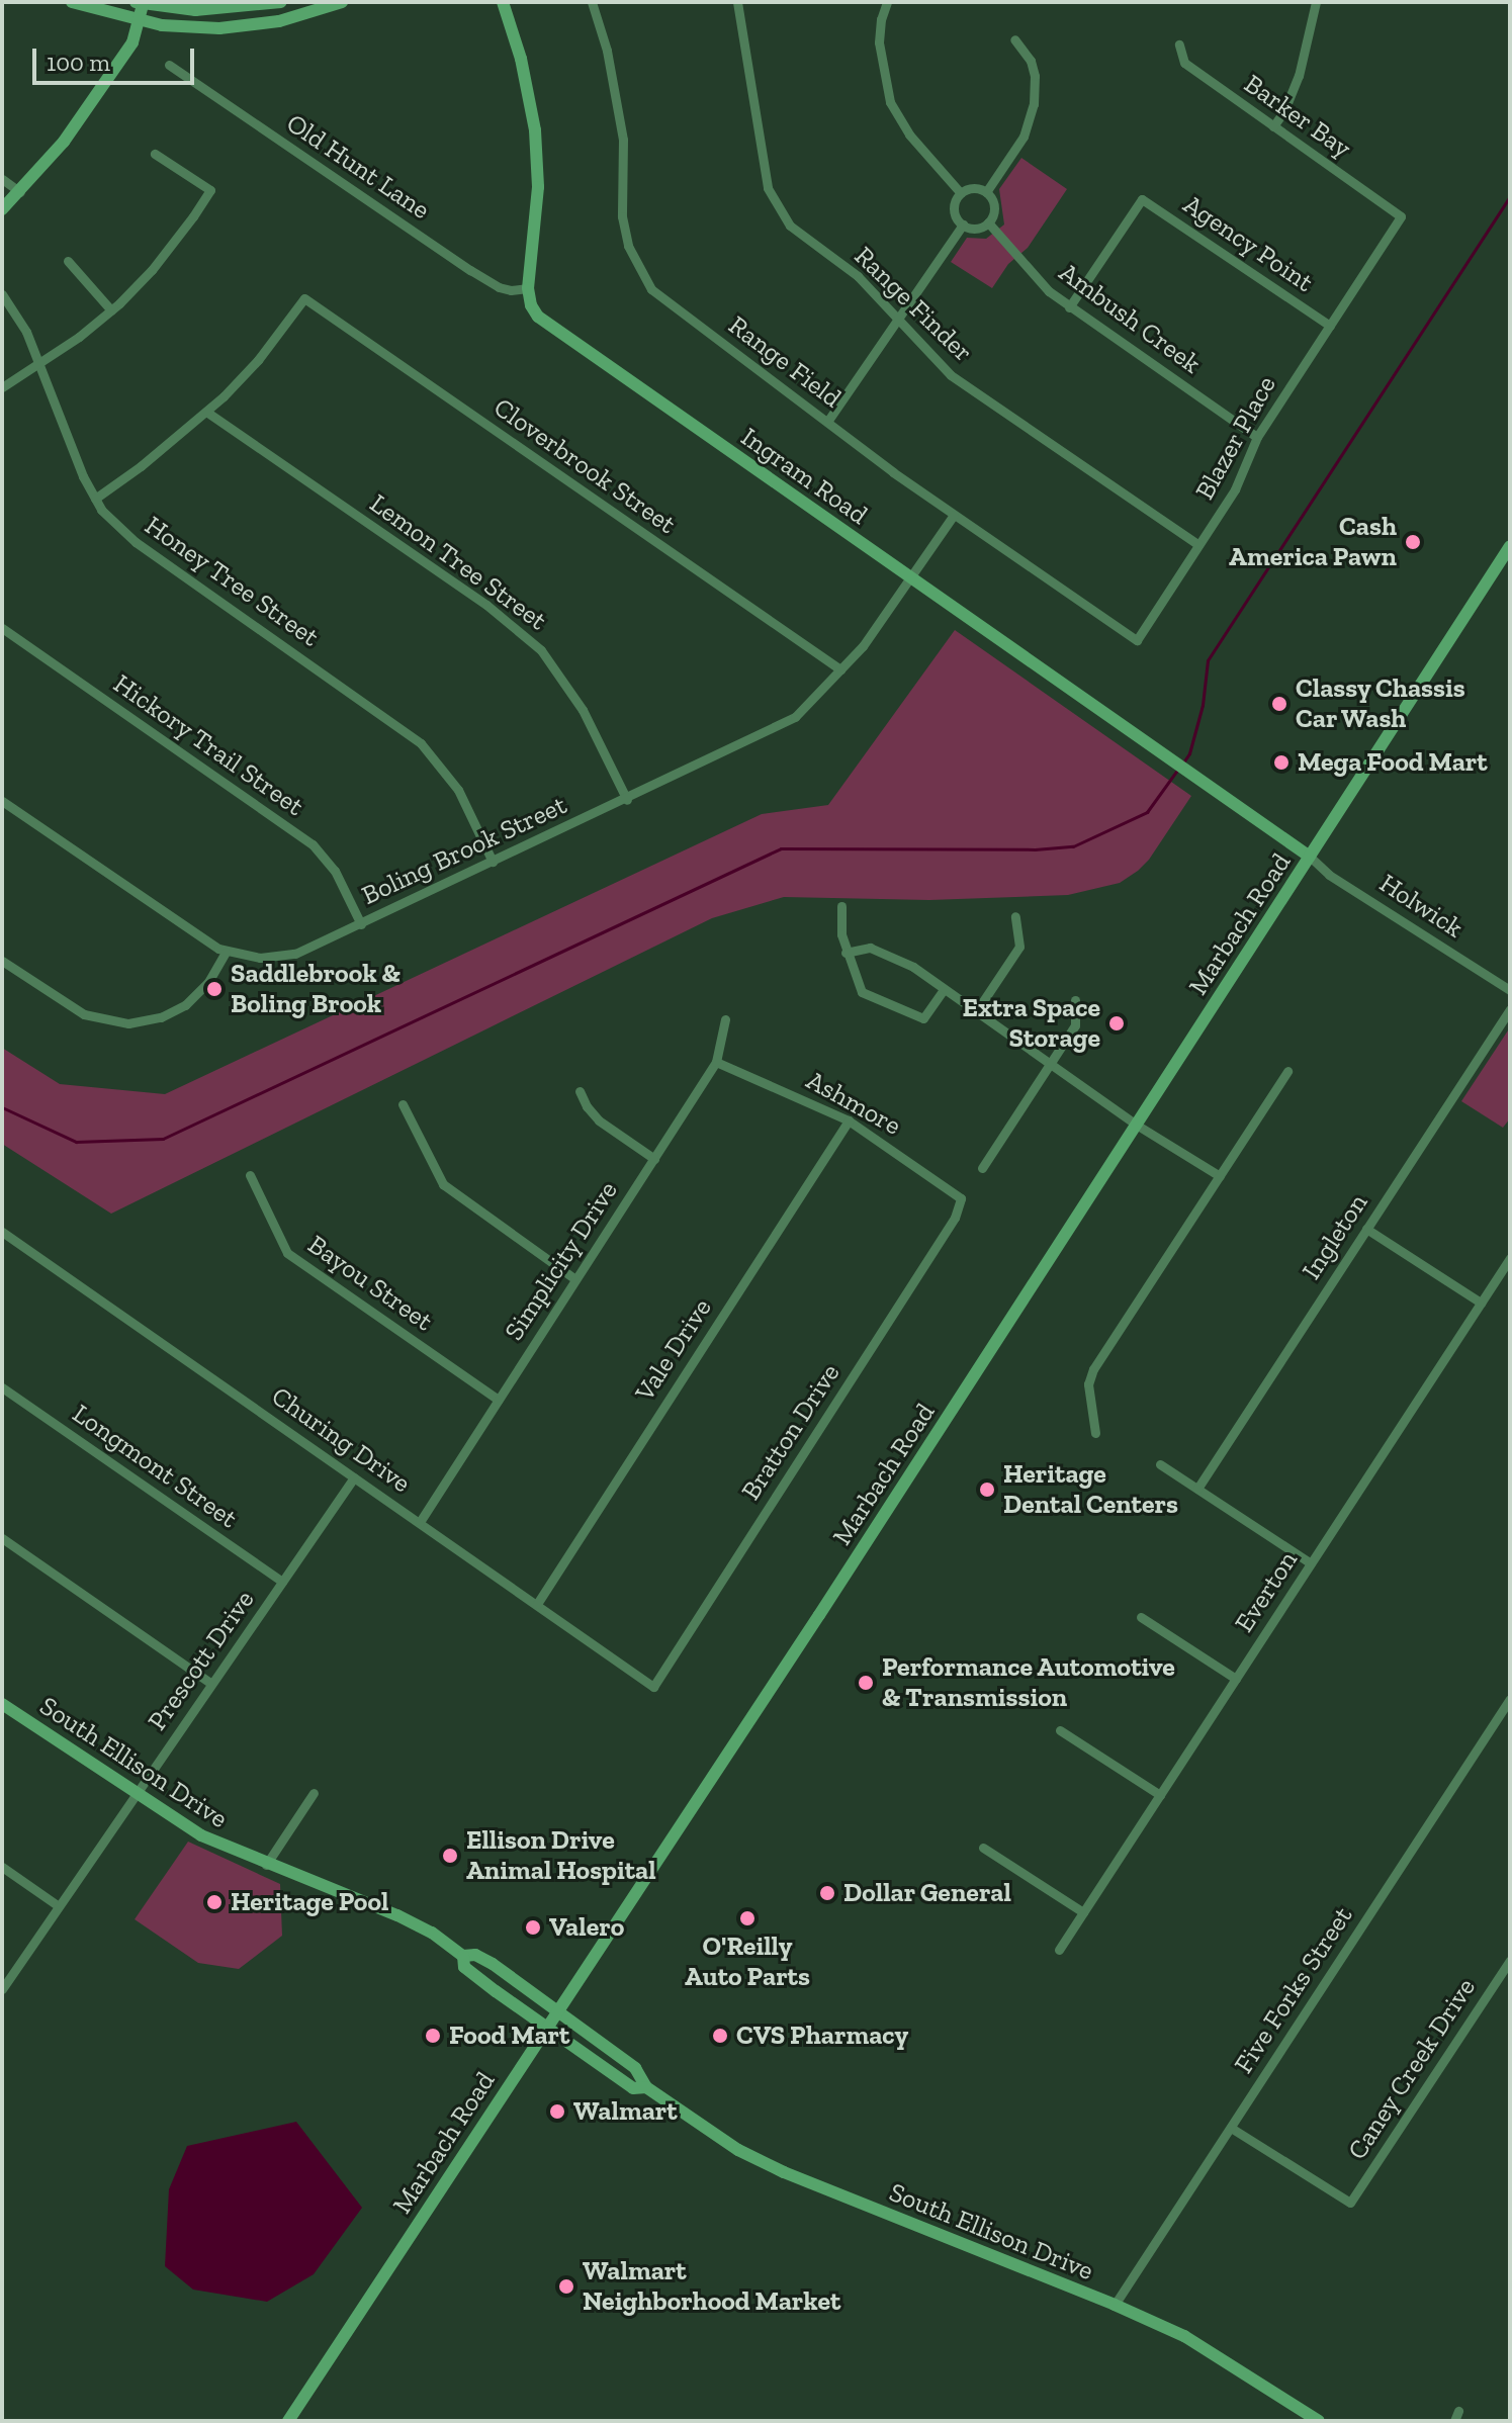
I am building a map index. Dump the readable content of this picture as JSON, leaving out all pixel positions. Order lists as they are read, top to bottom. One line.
{"streets":{"street":["Barker Bay","Old Hunt Lane","Agency Point","Range Finder","Ambush Creek","Range Field","Blazer Place","Cloverbrook Street","Ingram Road","Lemon Tree Street","Honey Tree Street","Hickory Trail Street","Boling Brook Street","Holwick","Marbach Road","Ashmore","Ingleton","Simplicity Drive","Bayou Street","Vale Drive","Bratton Drive","Churing Drive","Longmont Street","Everton","Prescott Drive","South Ellison Drive","Five Forks Street","Caney Creek Drive"]},"crossings":[["Barker Bay","Blazer Place"],["Old Hunt Lane","Ingram Road"],["Agency Point","Ambush Creek"],["Agency Point","Blazer Place"],["Range Finder","Blazer Place"],["Ambush Creek","Blazer Place"],["Range Field","Blazer Place"],["Range Field","Boling Brook Street"],["Cloverbrook Street","Lemon Tree Street"],["Cloverbrook Street","Boling Brook Street"],["Ingram Road","Boling Brook Street"],["Ingram Road","Holwick"],["Ingram Road","Marbach Road"],["Lemon Tree Street","Boling Brook Street"],["Honey Tree Street","Boling Brook Street"],["Hickory Trail Street","Boling Brook Street"],["Holwick","Marbach Road"],["Marbach Road","South Ellison Drive"],["Ashmore","Simplicity Drive"],["Ashmore","Vale Drive"],["Ashmore","Bratton Drive"],["Simplicity Drive","Bayou Street"],["Simplicity Drive","Churing Drive"],["Vale Drive","Churing Drive"],["Bratton Drive","Churing Drive"],["Churing Drive","Prescott Drive"],["Longmont Street","Prescott Drive"],["Prescott Drive","South Ellison Drive"],["South Ellison Drive","Five Forks Street"],["Five Forks Street","Caney Creek Drive"]],"places":["Cash America Pawn","Classy Chassis Car Wash","Mega Food Mart","Saddlebrook & Boling Brook","Extra Space Storage","Heritage Dental Centers","Performance Automotive & Transmission","Ellison Drive Animal Hospital","Dollar General","Heritage Pool","O'Reilly Auto Parts","Valero","Food Mart","CVS Pharmacy","Walmart","Walmart Neighborhood Market"],"scale_bar":"100 m"}
